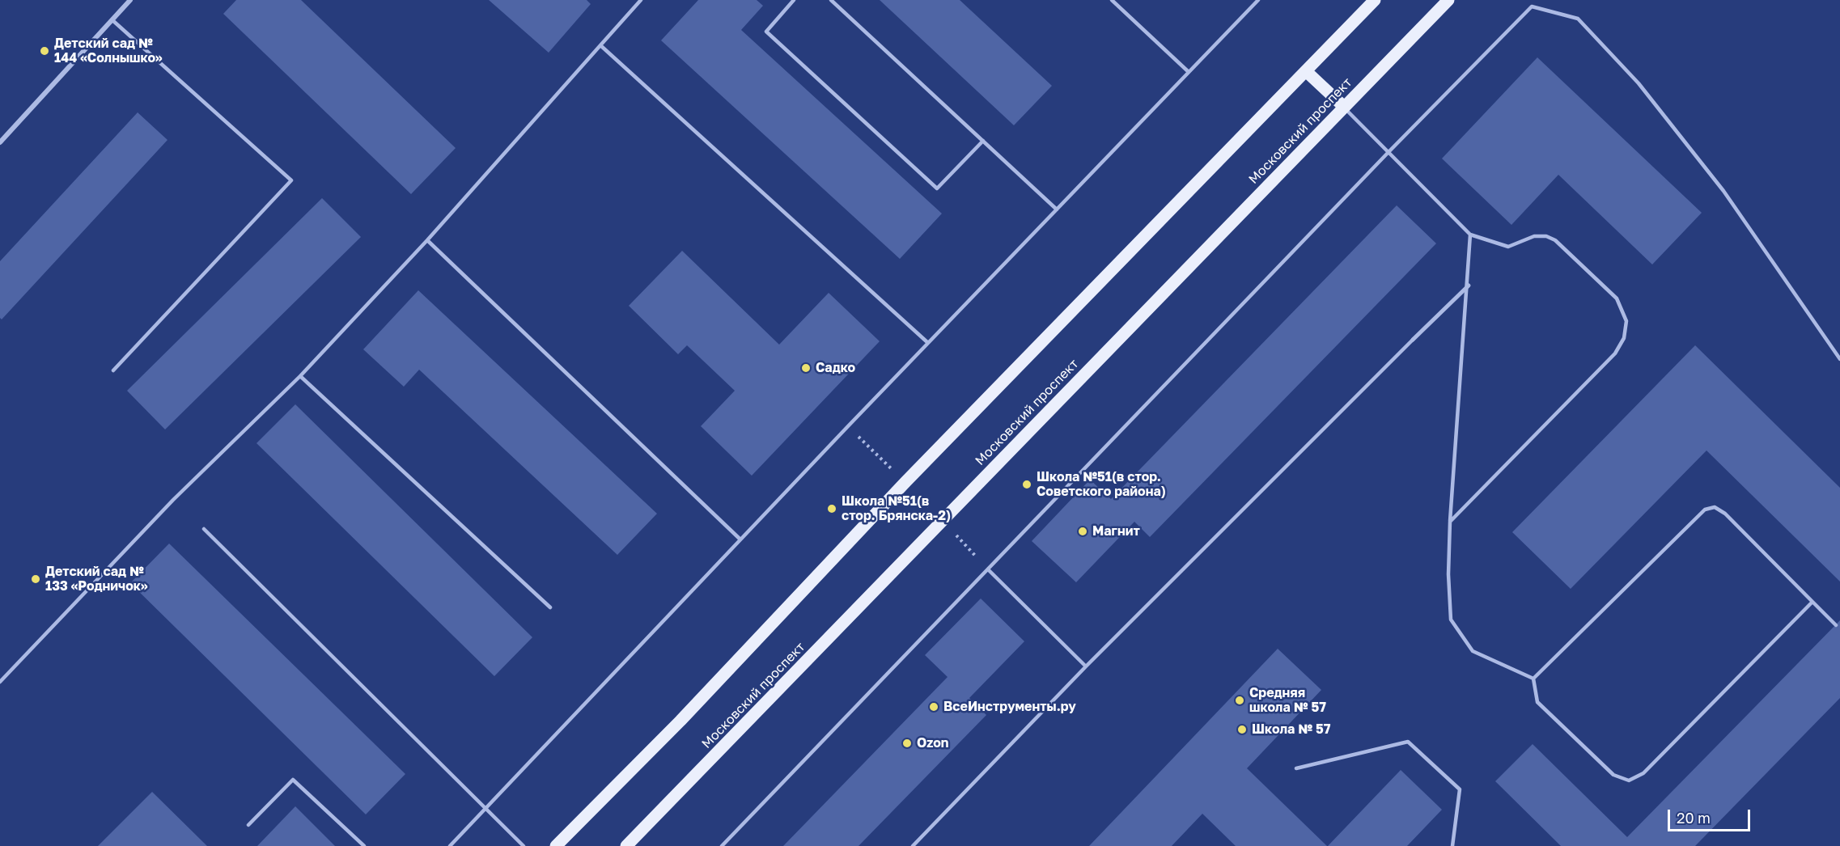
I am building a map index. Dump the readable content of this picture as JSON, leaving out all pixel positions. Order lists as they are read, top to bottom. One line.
{"streets":{"main road":["Московский проспект"]},"places":["Детский сад № 144 «Солнышко»","Садко","Школа №51(в стор. Советского района)","Школа №51(в стор. Брянска-2)","Магнит","Детский сад № 133 «Родничок»","Средняя школа № 57","ВсеИнструменты.ру","Школа № 57","Ozon"],"scale_bar":"20 m"}
